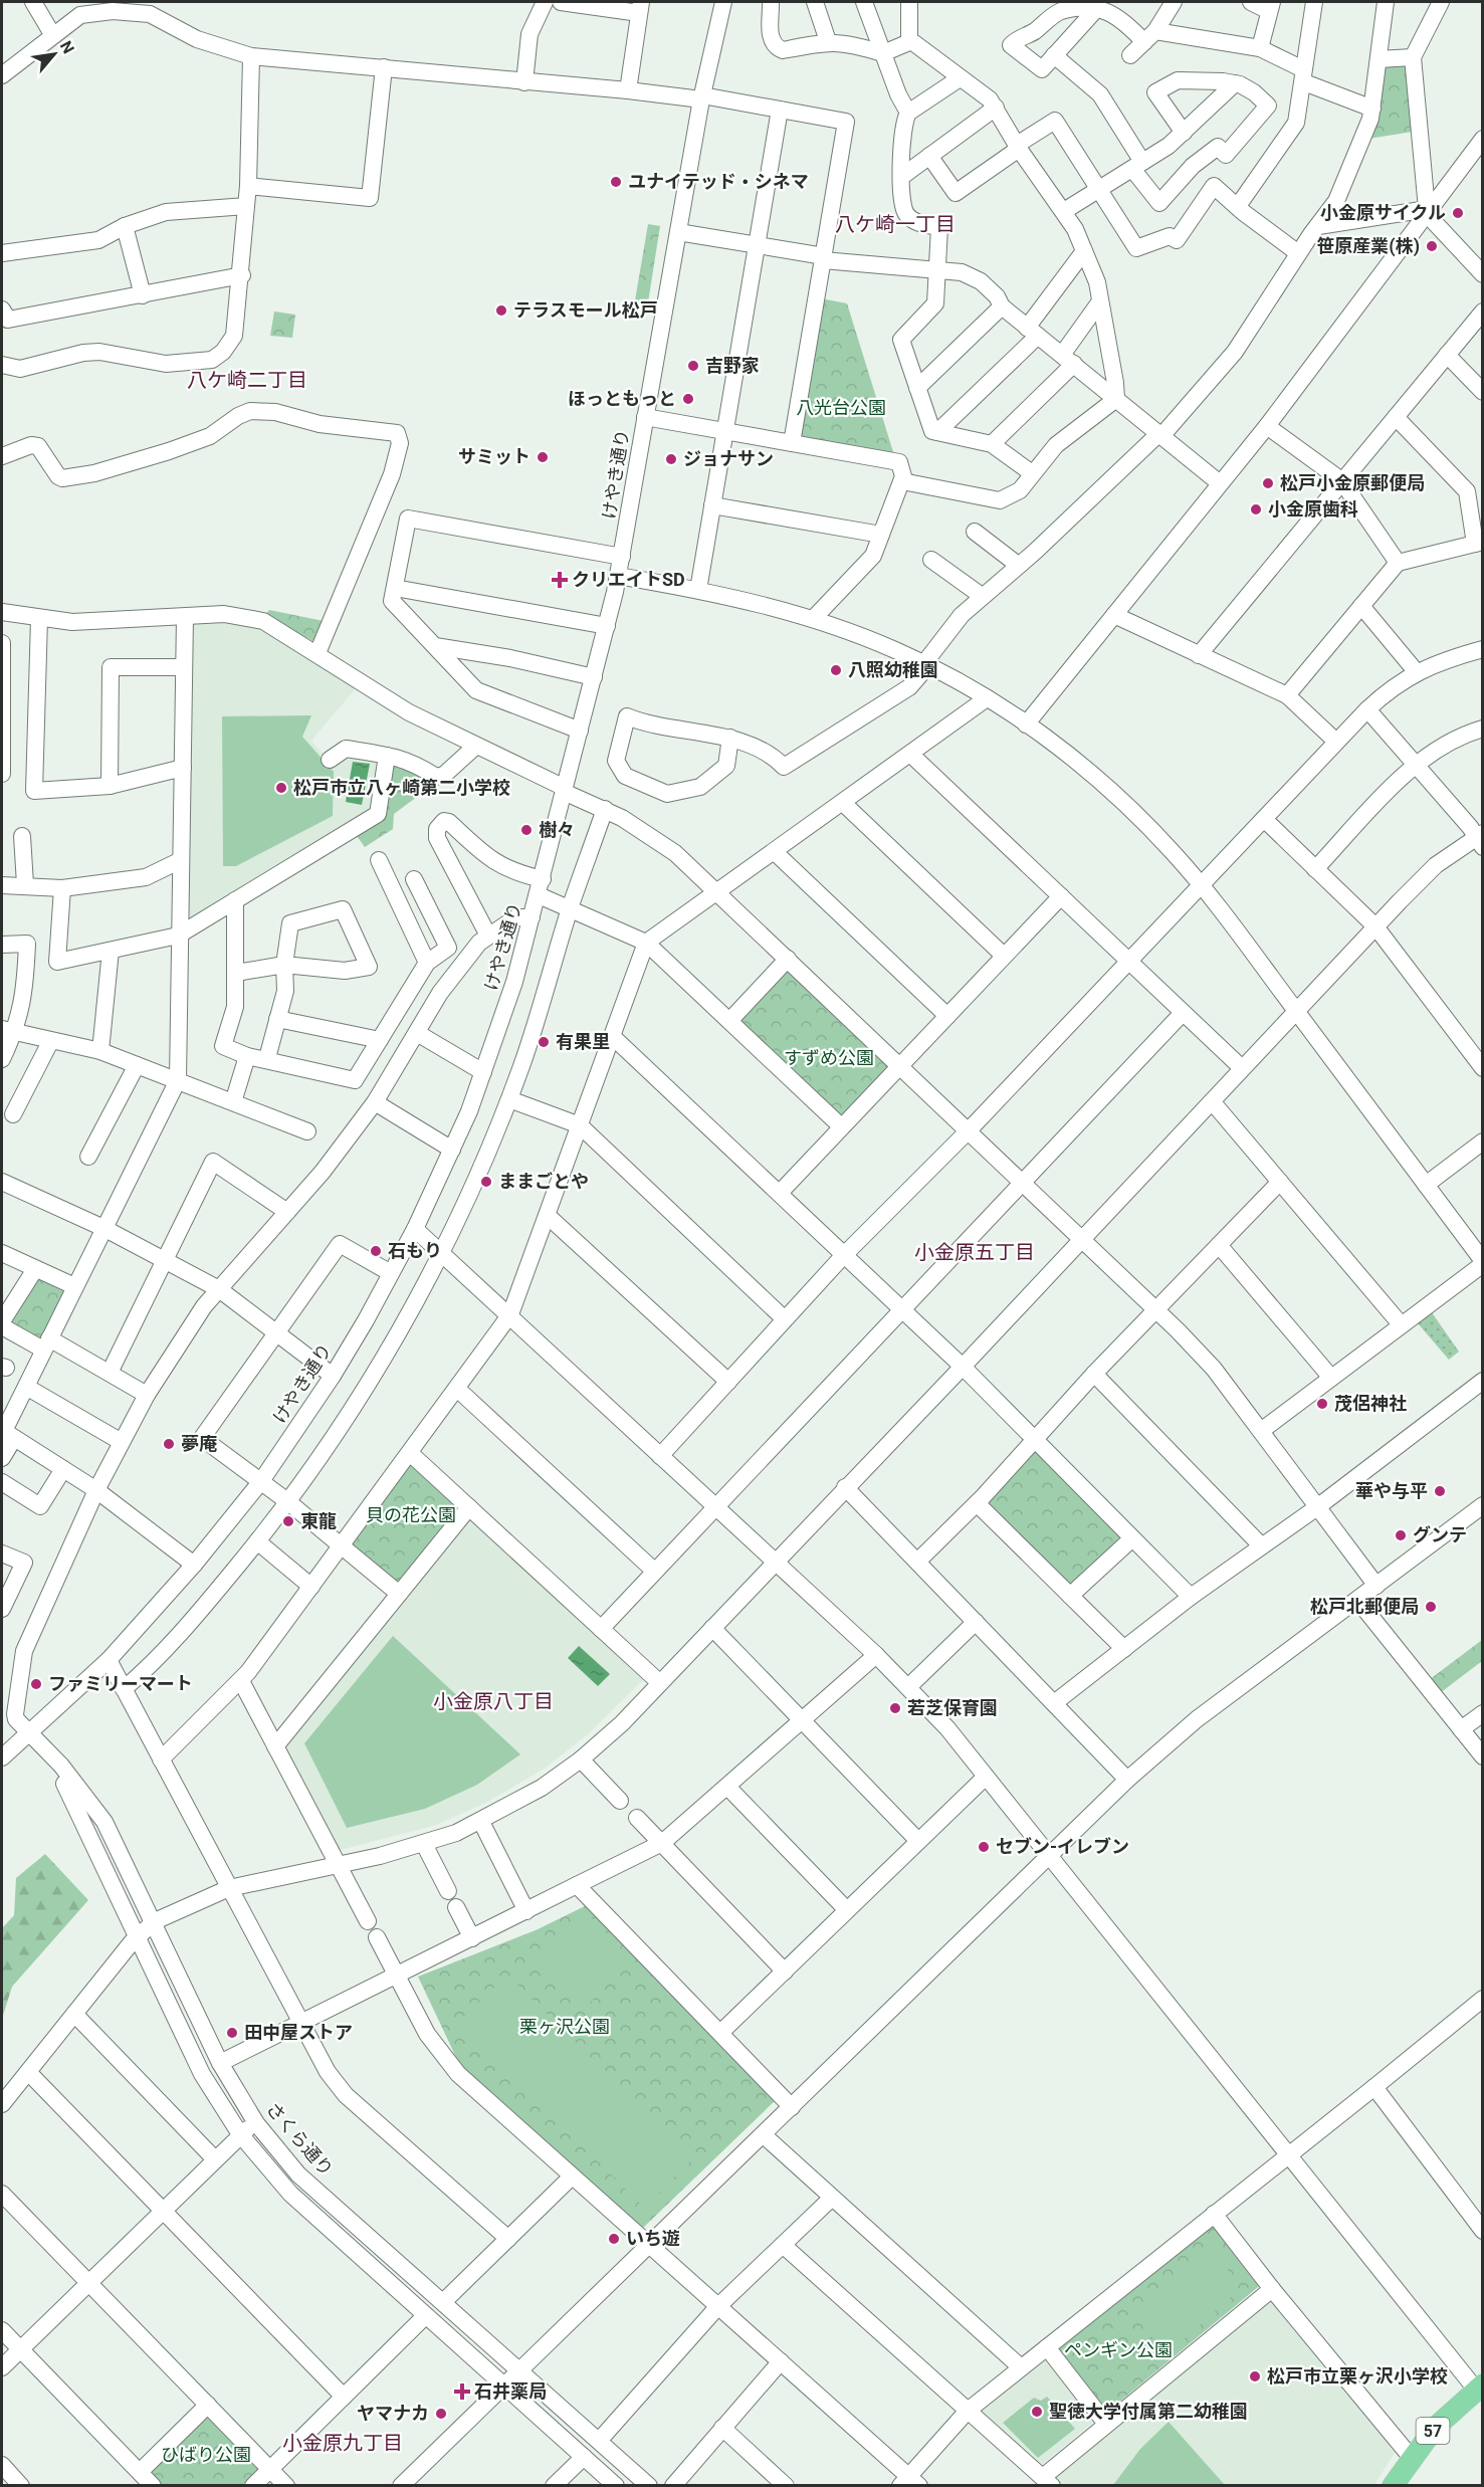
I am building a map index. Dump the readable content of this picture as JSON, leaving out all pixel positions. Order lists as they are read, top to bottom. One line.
{"streets":{"main road":["57"],"street":["けやき通り","さくら通り"]},"crossings":[["けやき通り","さくら通り"]],"districts":["八ケ崎一丁目","八ケ崎二丁目","小金原五丁目","小金原八丁目","小金原九丁目"],"parks":["八光台公園","すずめ公園","貝の花公園","栗ヶ沢公園","ペンギン公園","ひばり公園"],"places":{"other":["ユナイテッド・シネマ","小金原サイクル","笹原産業(株)","テラスモール松戸","吉野家","ほっともっと","サミット","ジョナサン","松戸小金原郵便局","小金原歯科","八照幼稚園","松戸市立八ヶ崎第二小学校","樹々","有果里","ままごとや","石もり","茂侶神社","夢庵","華や与平","東龍","グンテ","松戸北郵便局","ファミリーマート","若芝保育園","セブン-イレブン","田中屋ストア","いち遊","松戸市立栗ヶ沢小学校","聖徳大学付属第二幼稚園","ヤマナカ"],"health":["クリエイトSD","石井薬局"]},"north":"top right"}
